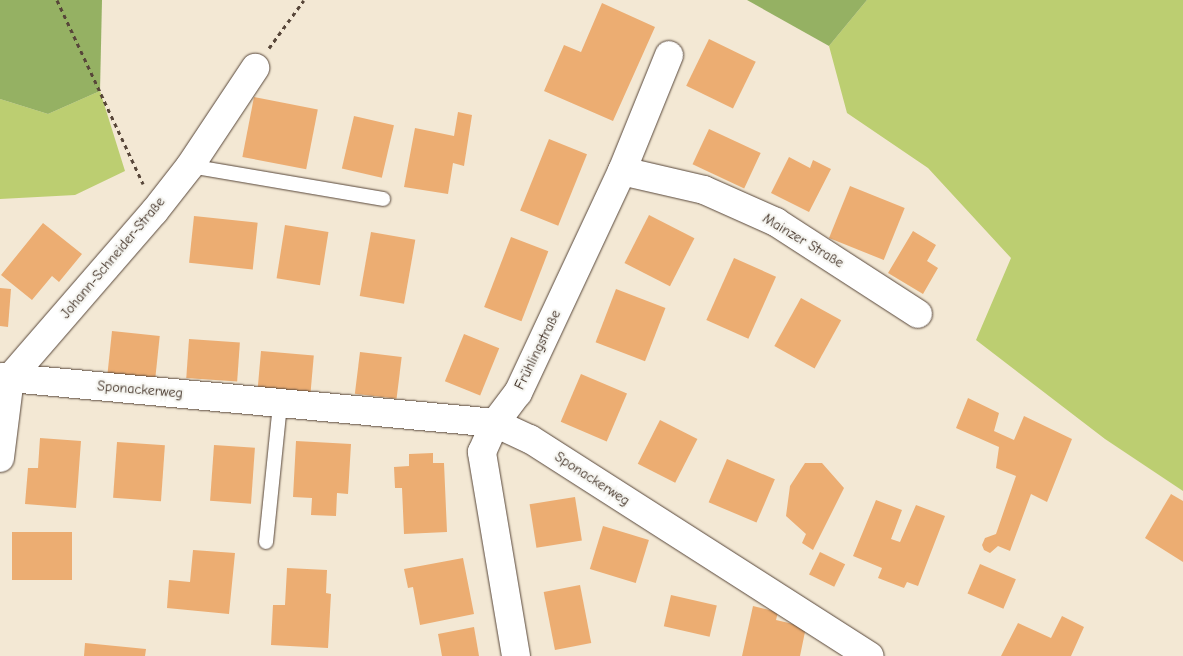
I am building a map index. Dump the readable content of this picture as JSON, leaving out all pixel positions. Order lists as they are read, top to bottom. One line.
{"streets":{"street":["Mainzer Straße","Johann-Schneider-Straße","Frühlingstraße","Sponackerweg"]},"crossings":[["Mainzer Straße","Frühlingstraße"],["Johann-Schneider-Straße","Sponackerweg"],["Frühlingstraße","Sponackerweg"]]}
